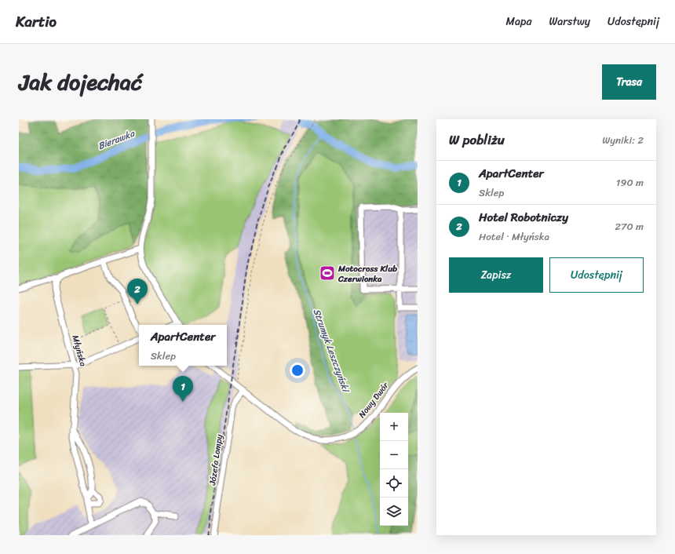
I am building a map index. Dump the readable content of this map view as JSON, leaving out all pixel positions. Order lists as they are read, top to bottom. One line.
{"streets":{"street":["Młyńska","Nowy Dwór","Józefa Lompy"]},"crossings":[["Nowy Dwór","Józefa Lompy"]],"water":["Bierawka","Strumyk Leszczyński"],"places":{"sports":["Motocross Klub Czerwionka"]},"page":{"header":"Kartio","nav":["Mapa","Warstwy","Udostępnij"],"title":"Jak dojechać","buttons":["Trasa",["Zapisz","Udostępnij"]],"heading":["W pobliżu","Wyniki: 2"],"list":[{"mark":"1","name":"ApartCenter","note":"Sklep","value":"190 m"},{"mark":"2","name":"Hotel Robotniczy","note":"Hotel · Młyńska","value":"270 m"}],"pins":["2","1"],"popup":["ApartCenter","Sklep"],"map_buttons":["+","−"]}}
